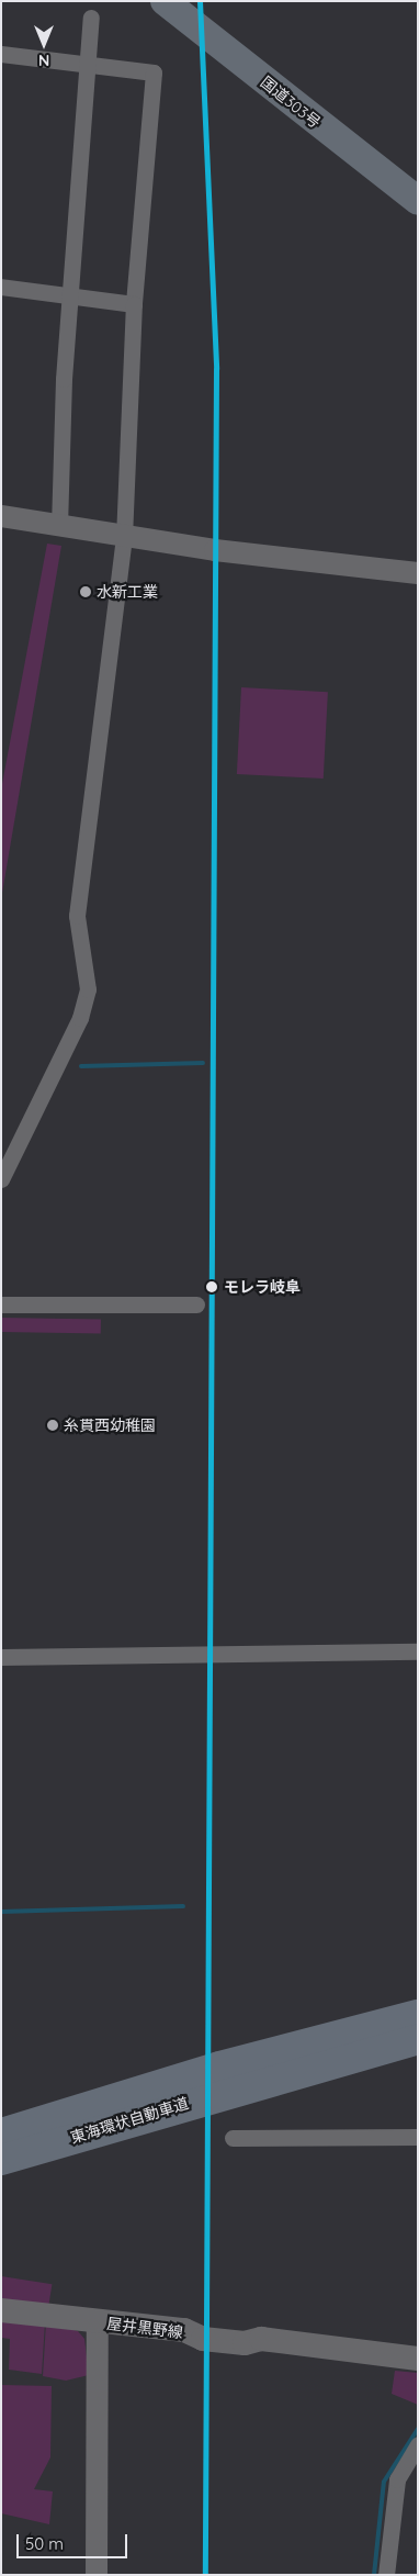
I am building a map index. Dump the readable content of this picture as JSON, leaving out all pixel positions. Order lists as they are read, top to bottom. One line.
{"streets":{"highway":["国道303号","東海環状自動車道"],"main road":["屋井黒野線"]},"places":["水新工業","モレラ岐阜","糸貫西幼稚園"],"scale_bar":"50 m","north":"bottom"}
